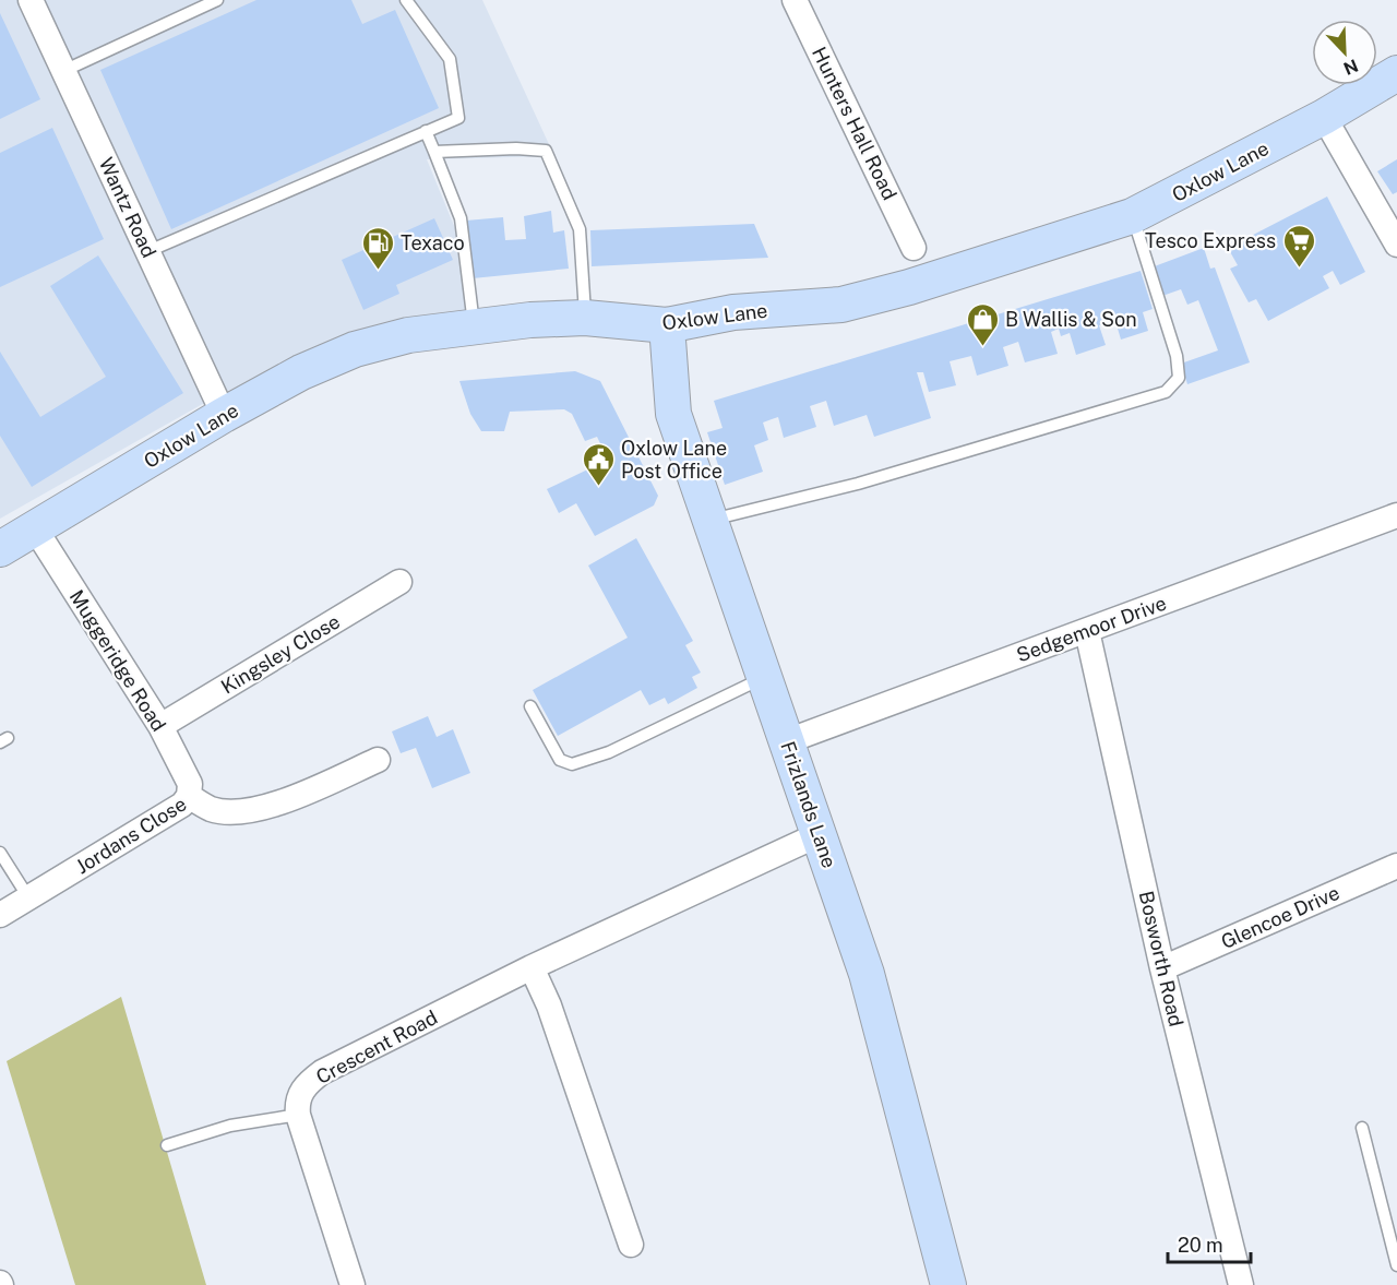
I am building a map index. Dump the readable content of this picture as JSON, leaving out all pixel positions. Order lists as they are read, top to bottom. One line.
{"streets":{"street":["Hunters Hall Road","Oxlow Lane","Wantz Road","Sedgemoor Drive","Kingsley Close","Muggeridge Road","Frizlands Lane","Jordans Close","Glencoe Drive","Bosworth Road","Crescent Road"]},"crossings":[["Oxlow Lane","Wantz Road"],["Oxlow Lane","Muggeridge Road"],["Oxlow Lane","Frizlands Lane"],["Sedgemoor Drive","Frizlands Lane"],["Sedgemoor Drive","Bosworth Road"],["Kingsley Close","Muggeridge Road"],["Muggeridge Road","Jordans Close"],["Frizlands Lane","Crescent Road"],["Glencoe Drive","Bosworth Road"]],"places":{"supermarket":["Tesco Express"],"fuel station":["Texaco"],"shop":["B Wallis & Son"],"public building":["Oxlow Lane Post Office"]},"scale_bar":"20 m","north":"bottom right"}
